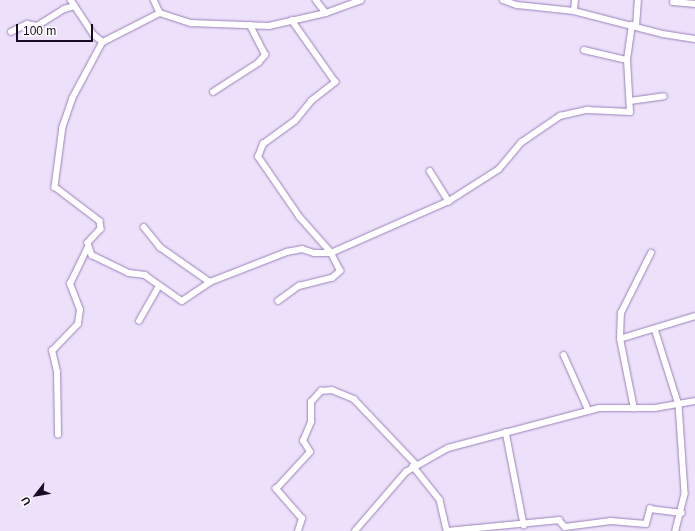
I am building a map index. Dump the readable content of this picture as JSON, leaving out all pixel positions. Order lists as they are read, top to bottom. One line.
{"scale_bar":"100 m","north":"bottom left"}
